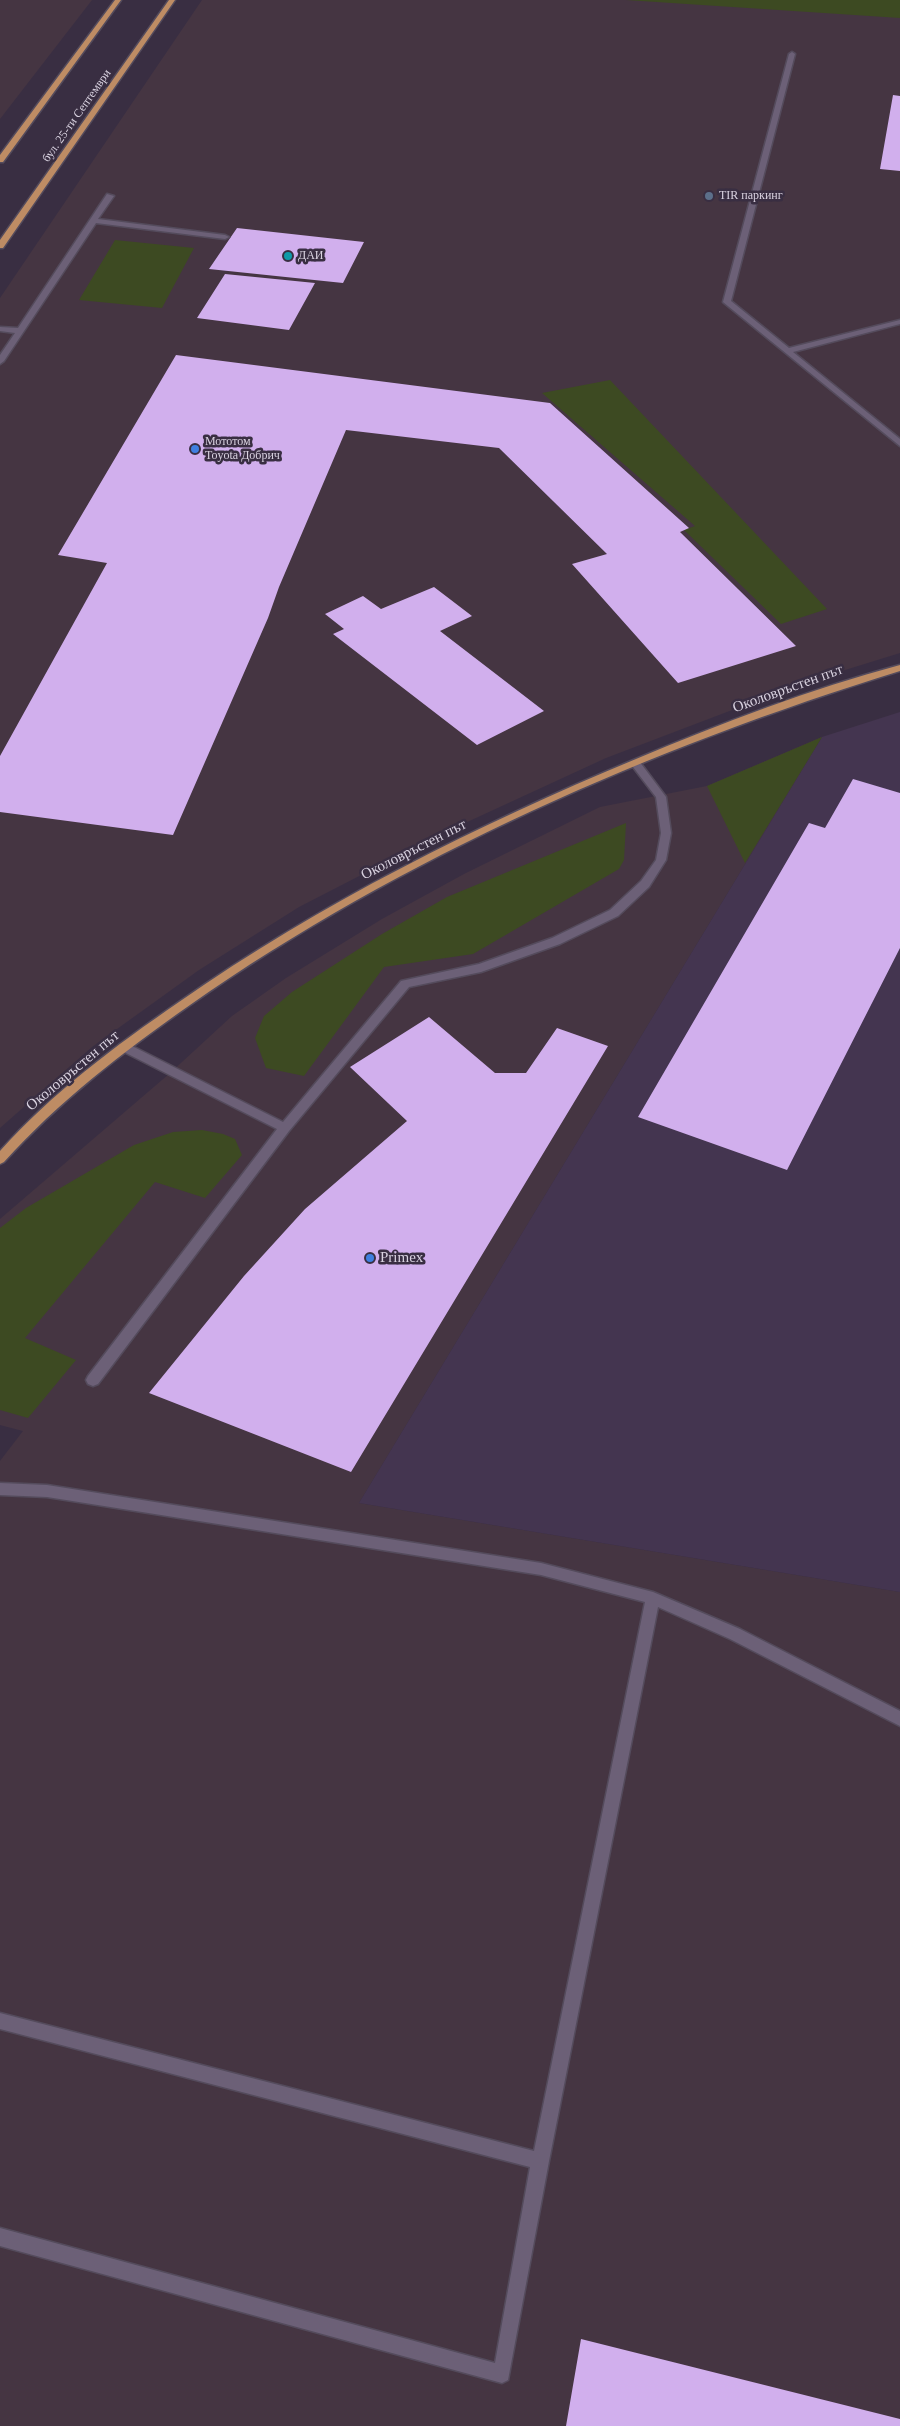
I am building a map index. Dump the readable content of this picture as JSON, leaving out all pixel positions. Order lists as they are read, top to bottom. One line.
{"streets":{"main road":["бул. 25-ти Септември","Околовръстен път"]},"places":["TIR паркинг","ДАИ","Мототом Toyota Добрич","Primex"]}
